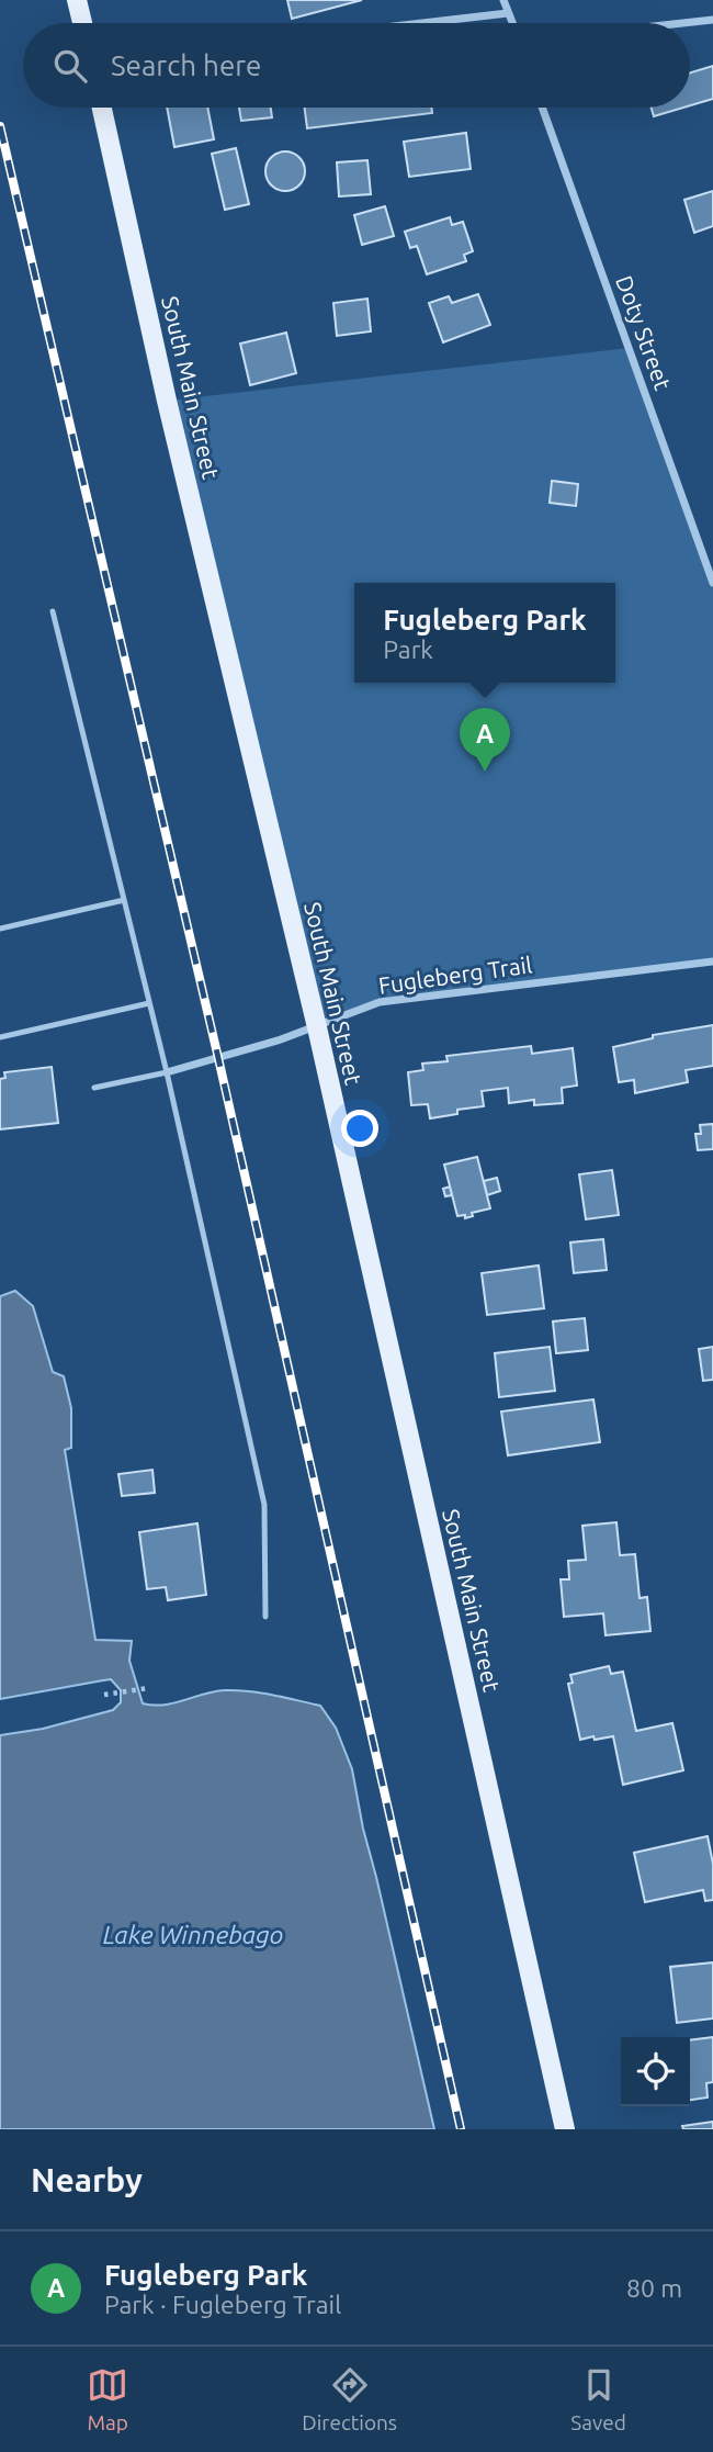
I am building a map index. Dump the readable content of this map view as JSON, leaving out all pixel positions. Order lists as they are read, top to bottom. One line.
{"streets":{"main road":["South Main Street"],"street":["Doty Street","Fugleberg Trail"]},"crossings":[["South Main Street","Fugleberg Trail"]],"water":["Lake Winnebago"],"page":{"search":"Search here","popup":["Fugleberg Park","Park"],"pins":"A","heading":"Nearby","list":[{"mark":"A","name":"Fugleberg Park","note":"Park · Fugleberg Trail","value":"80 m"}],"nav":["Map","Directions","Saved"]}}
